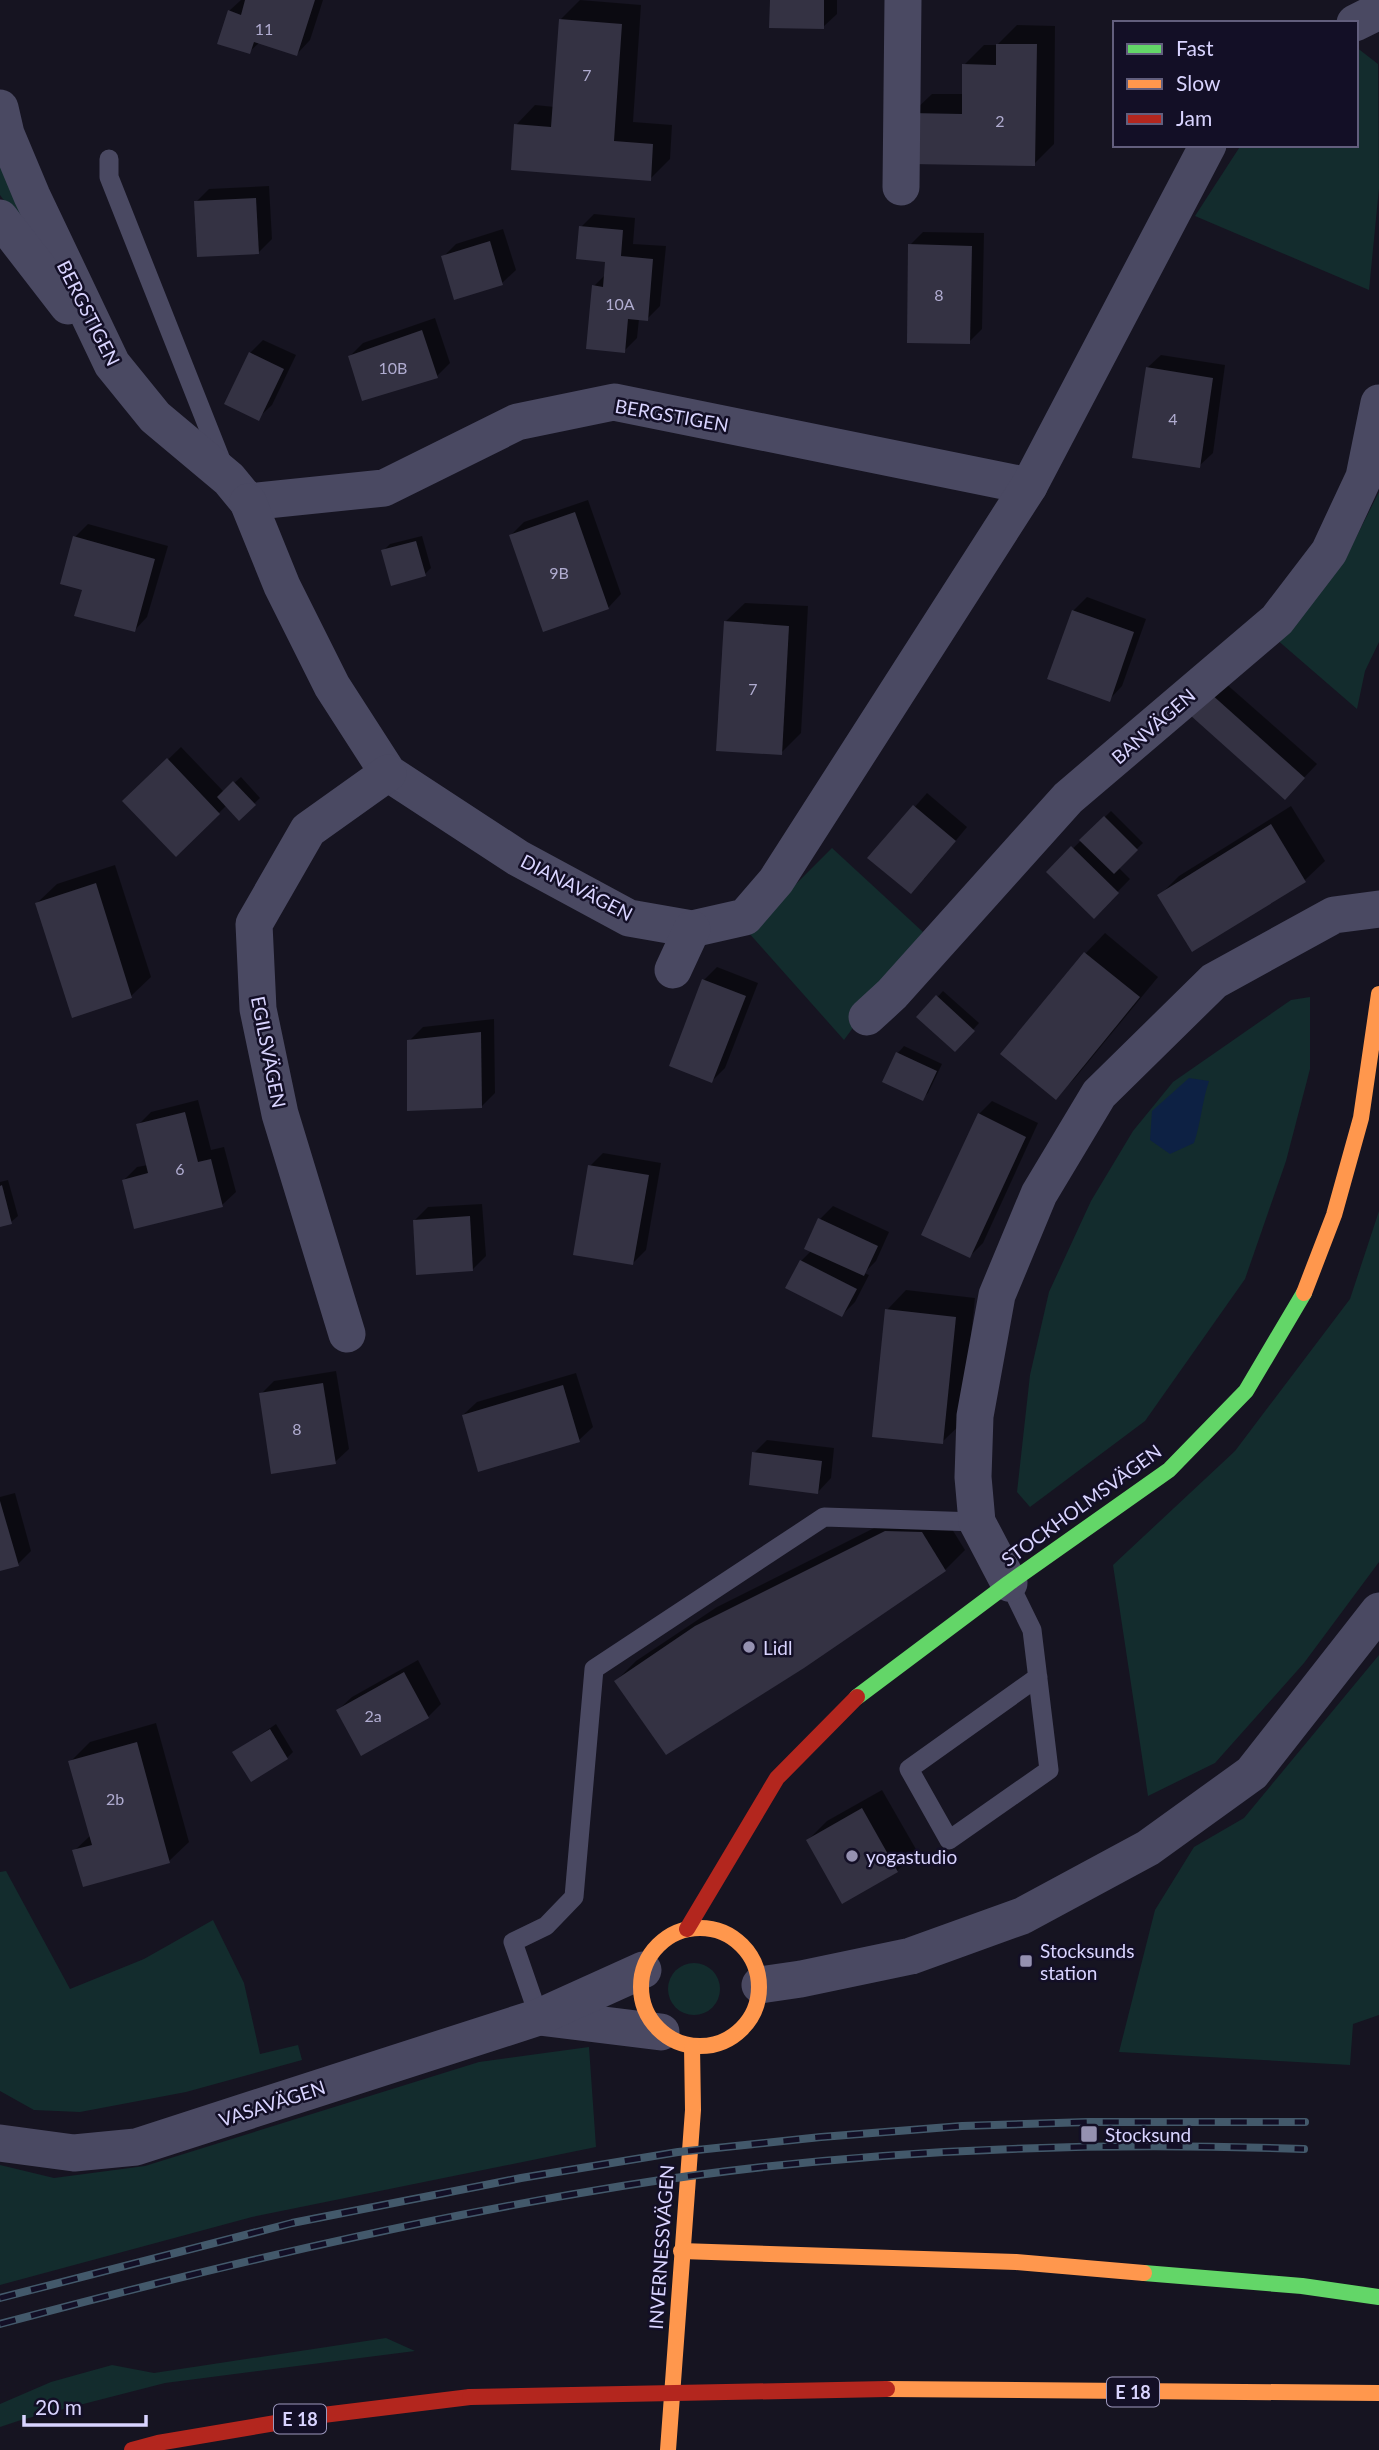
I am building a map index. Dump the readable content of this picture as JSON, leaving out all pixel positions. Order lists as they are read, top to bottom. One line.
{"streets":{"main road":["STOCKHOLMSVÄGEN","INVERNESSVÄGEN","E 18"],"street":["BERGSTIGEN","BANVÄGEN","DIANAVÄGEN","EGILSVÄGEN","VASAVÄGEN"]},"crossings":[["BERGSTIGEN","DIANAVÄGEN"],["DIANAVÄGEN","EGILSVÄGEN"],["STOCKHOLMSVÄGEN","VASAVÄGEN"],["STOCKHOLMSVÄGEN","INVERNESSVÄGEN"],["VASAVÄGEN","INVERNESSVÄGEN"]],"places":{"other":["Lidl","yogastudio"],"transit":["Stocksunds station","Stocksund"]},"house_numbers":["11","7","2","8","10A","10B","4","9B","7","6","8","2a","2b"],"legend":["Fast","Slow","Jam"],"scale_bar":"20 m"}
